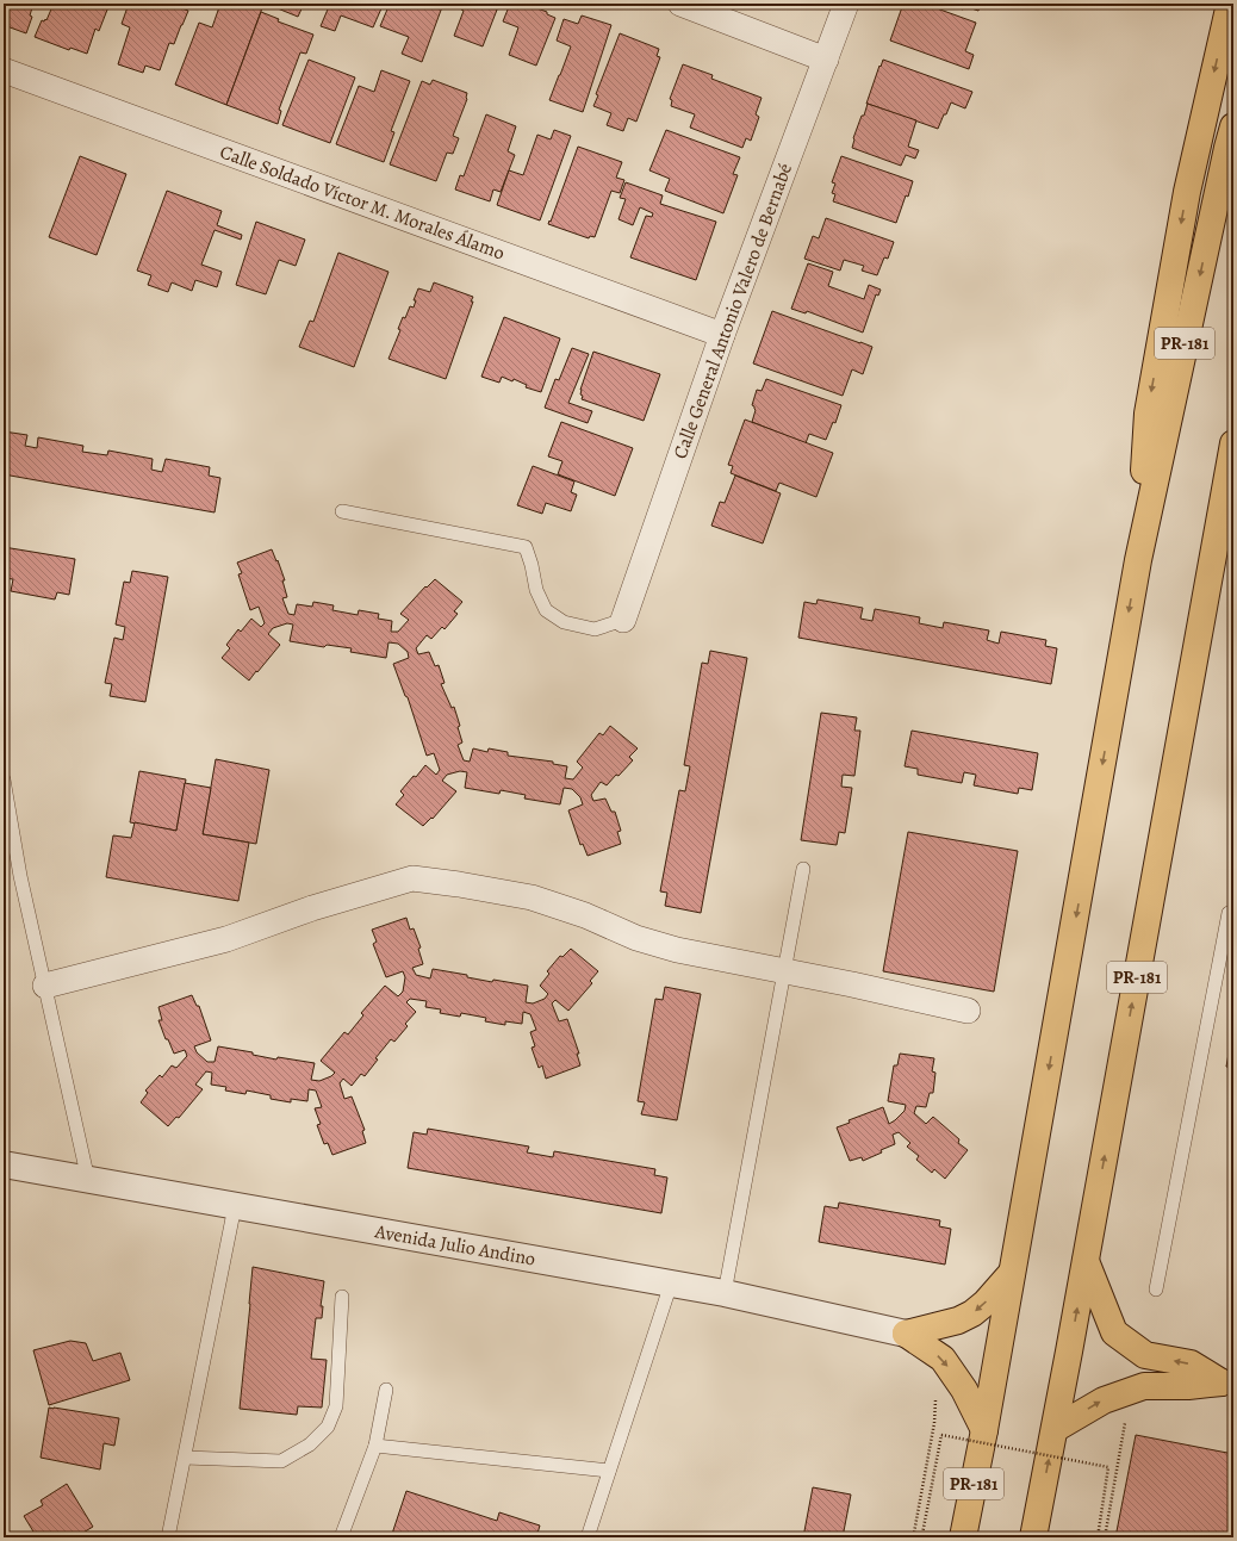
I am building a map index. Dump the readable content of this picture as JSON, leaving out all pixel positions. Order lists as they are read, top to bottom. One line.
{"streets":{"highway":["PR-181"],"street":["Calle Soldado Víctor M. Morales Álamo","Calle General Antonio Valero de Bernabé","Avenida Julio Andino"]},"crossings":[["Calle Soldado Víctor M. Morales Álamo","Calle General Antonio Valero de Bernabé"]]}
